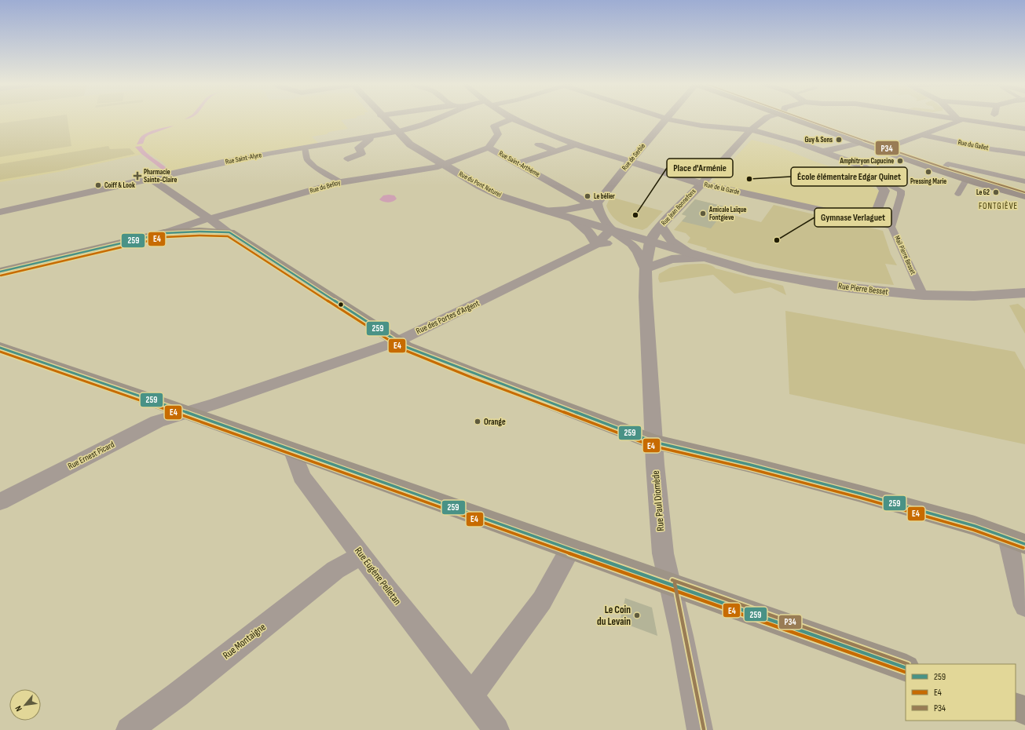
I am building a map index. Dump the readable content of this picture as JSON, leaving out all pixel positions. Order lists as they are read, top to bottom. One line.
{"streets":{"street":["Rue du Gallet","Rue de Serbie","Rue Saint-Alyre","Rue Saint-Arthème","Rue du Pont Naturel","Rue du Belloy","Rue de la Garde","Rue Jean Bonnefons","Mail Pierre Besset","Rue Pierre Besset","Rue des Portes d'Argent","Rue Ernest Picard","Rue Paul Diomède","Rue Eugène Pelletan","Rue Montaigne"]},"crossings":[["Rue de Serbie","Rue Saint-Arthème"],["Rue de Serbie","Rue de la Garde"],["Rue Saint-Alyre","Rue du Pont Naturel"],["Rue Saint-Arthème","Rue du Pont Naturel"],["Rue Saint-Arthème","Rue du Belloy"],["Rue du Pont Naturel","Rue du Belloy"],["Rue du Pont Naturel","Rue Jean Bonnefons"],["Rue du Pont Naturel","Rue Pierre Besset"],["Rue du Pont Naturel","Rue des Portes d'Argent"],["Rue du Pont Naturel","Rue Paul Diomède"],["Rue de la Garde","Rue Jean Bonnefons"],["Rue de la Garde","Mail Pierre Besset"],["Rue Jean Bonnefons","Rue Paul Diomède"],["Mail Pierre Besset","Rue Pierre Besset"],["Rue des Portes d'Argent","Rue Ernest Picard"],["Rue des Portes d'Argent","Rue Paul Diomède"],["Rue Eugène Pelletan","Rue Montaigne"]],"districts":["FONTGIÈVE"],"places":{"other":["Guy & Sons","Amphitryon Capucine","Pressing Marie","École élémentaire Edgar Quinet","Coiff & Look","Le 62","Le bélier","Amicale Laïque Fontgieve","Place d'Arménie","Gymnase Verlaguet","Orange","Le Coin du Levain"],"health":["Pharmacie Sainte-Claire"]},"lines":["transit line P34","transit line 259","transit line E4"],"legend":["259","E4","P34"],"north":"bottom left"}
